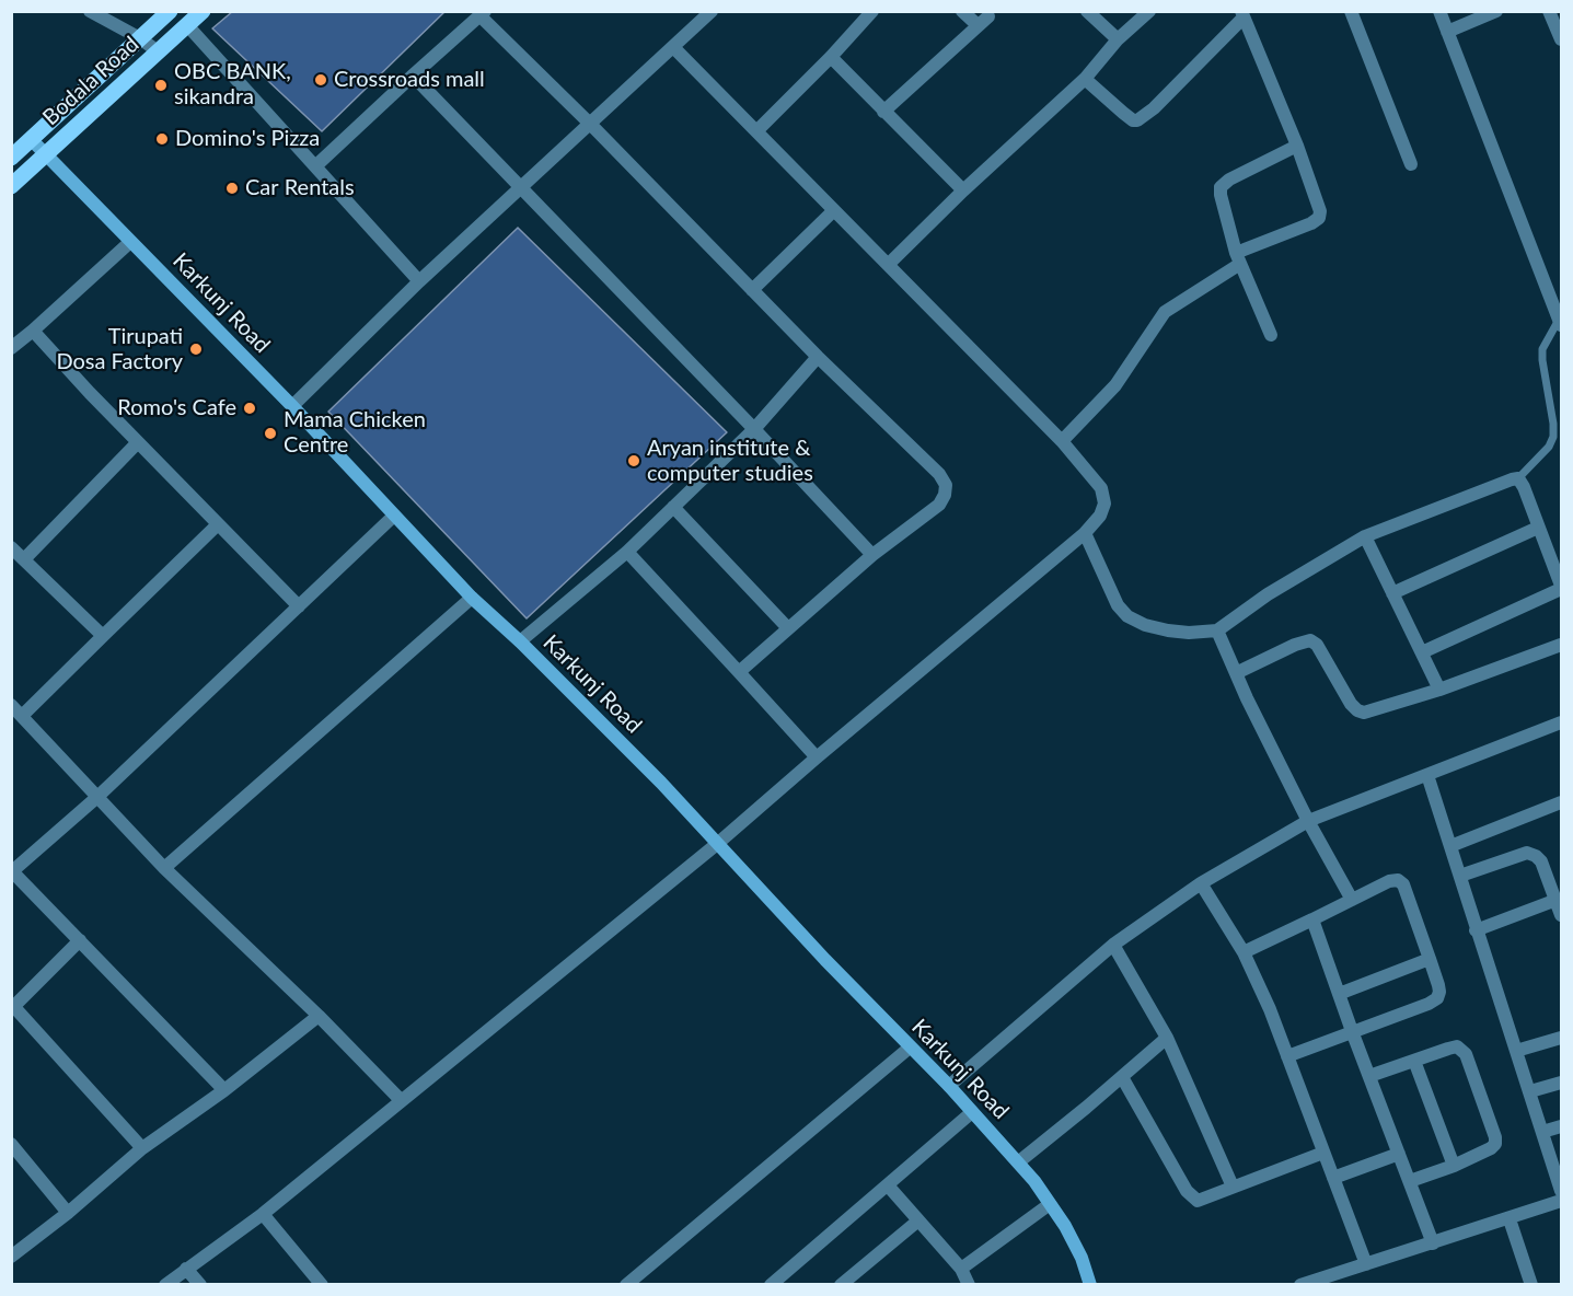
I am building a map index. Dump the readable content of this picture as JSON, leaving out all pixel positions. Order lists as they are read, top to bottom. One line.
{"streets":{"main road":["Bodala Road"],"street":["Karkunj Road"]},"crossings":[["Bodala Road","Karkunj Road"]],"places":["Crossroads mall","OBC BANK, sikandra","Domino's Pizza","Car Rentals","Tirupati Dosa Factory","Romo's Cafe","Mama Chicken Centre","Aryan institute & computer studies"]}
